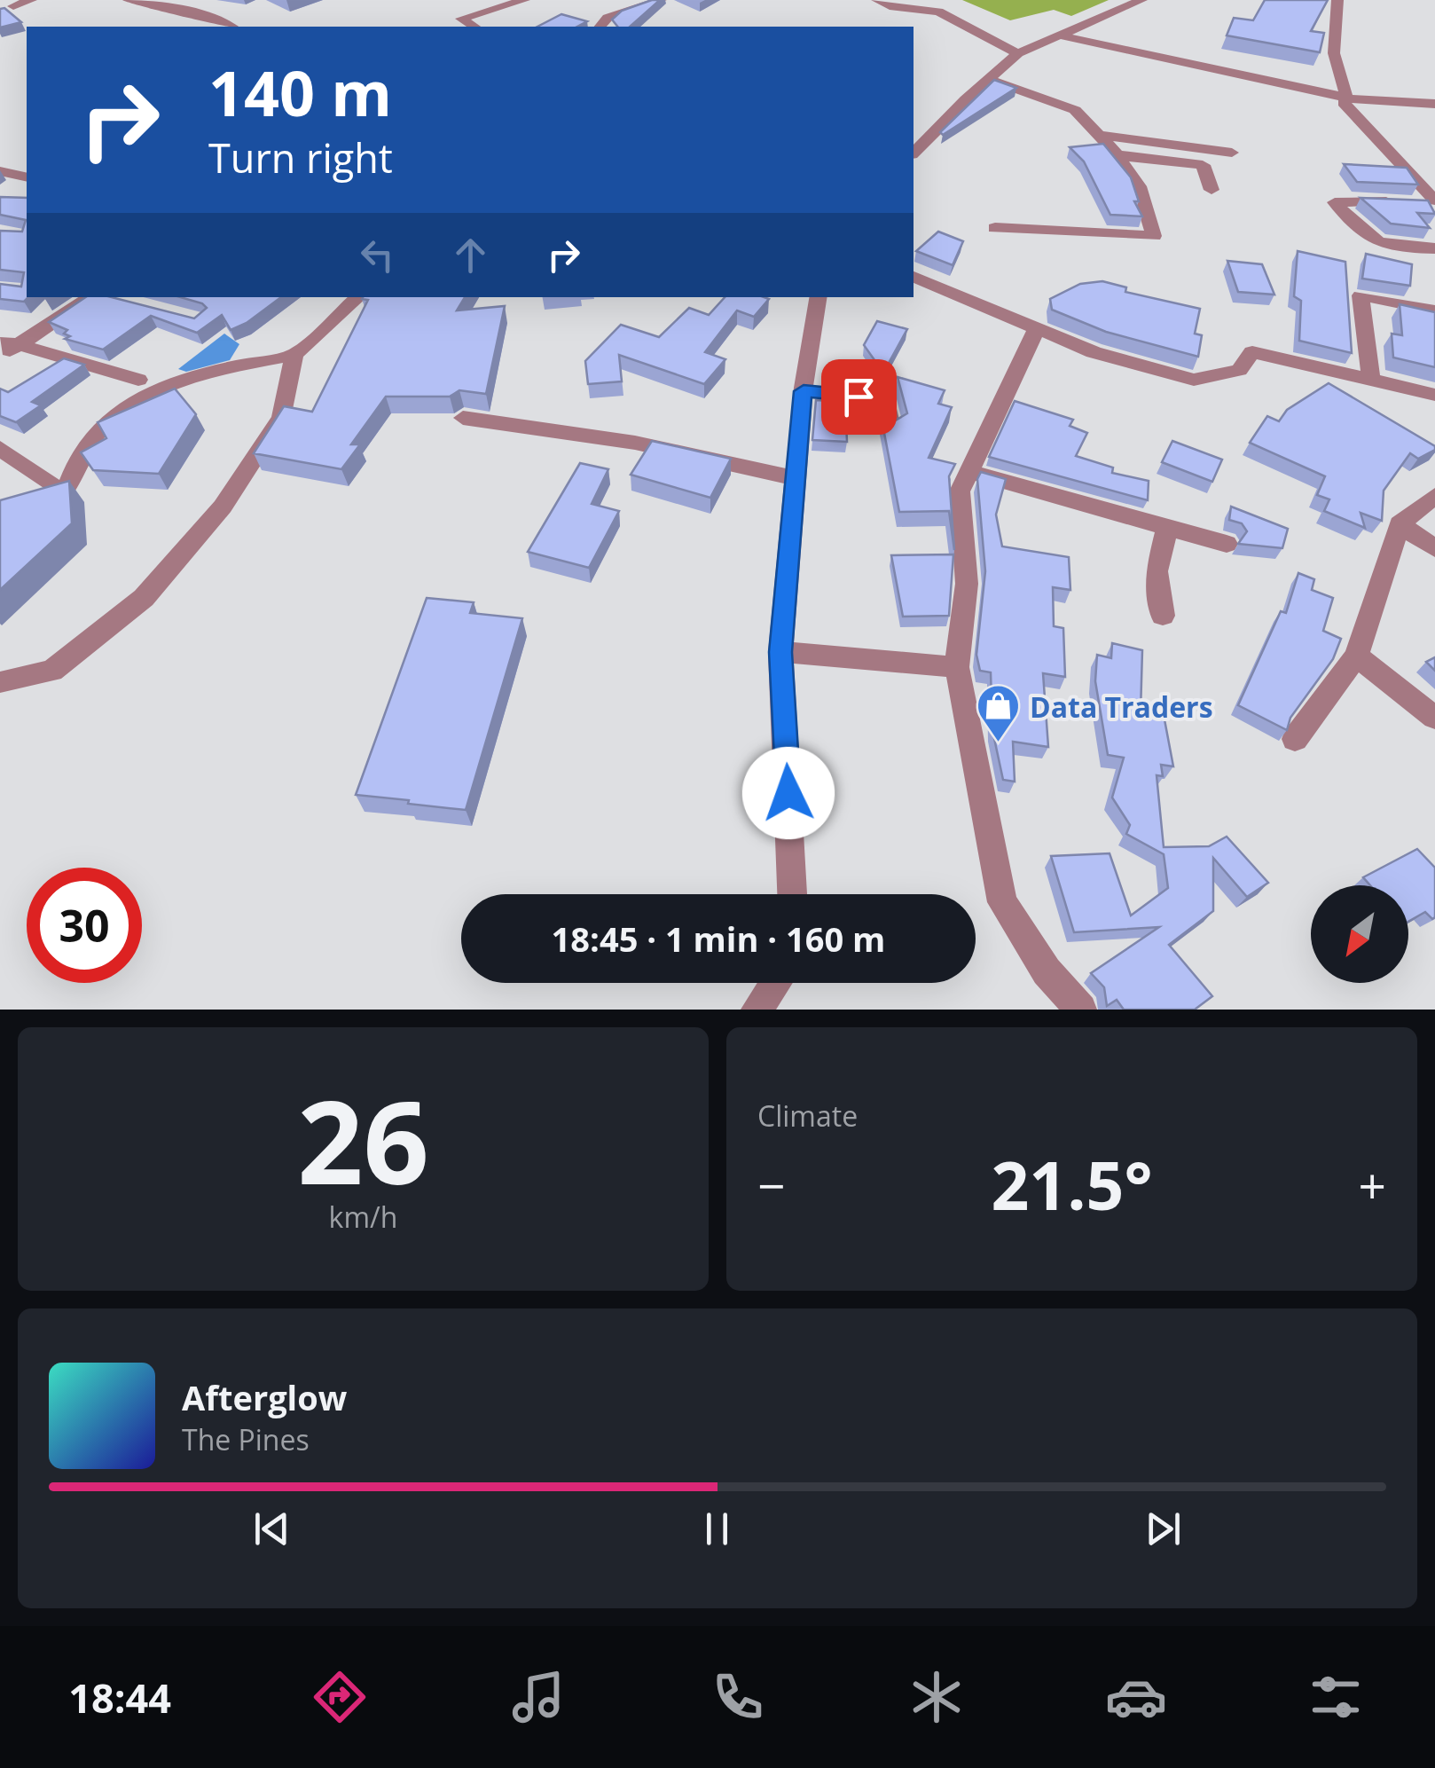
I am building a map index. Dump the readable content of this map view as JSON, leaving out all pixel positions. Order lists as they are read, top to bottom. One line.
{"places":{"shop":["Data Traders"]},"north":"bottom left","page":{"turn":["140 m","Turn right"],"limit":"30","trip":"18:45 · 1 min · 160 m","tile":[["26","km/h"],"Climate"],"heat":["−","21.5°","+"],"song":["Afterglow","The Pines"],"tabs":"18:44"}}
